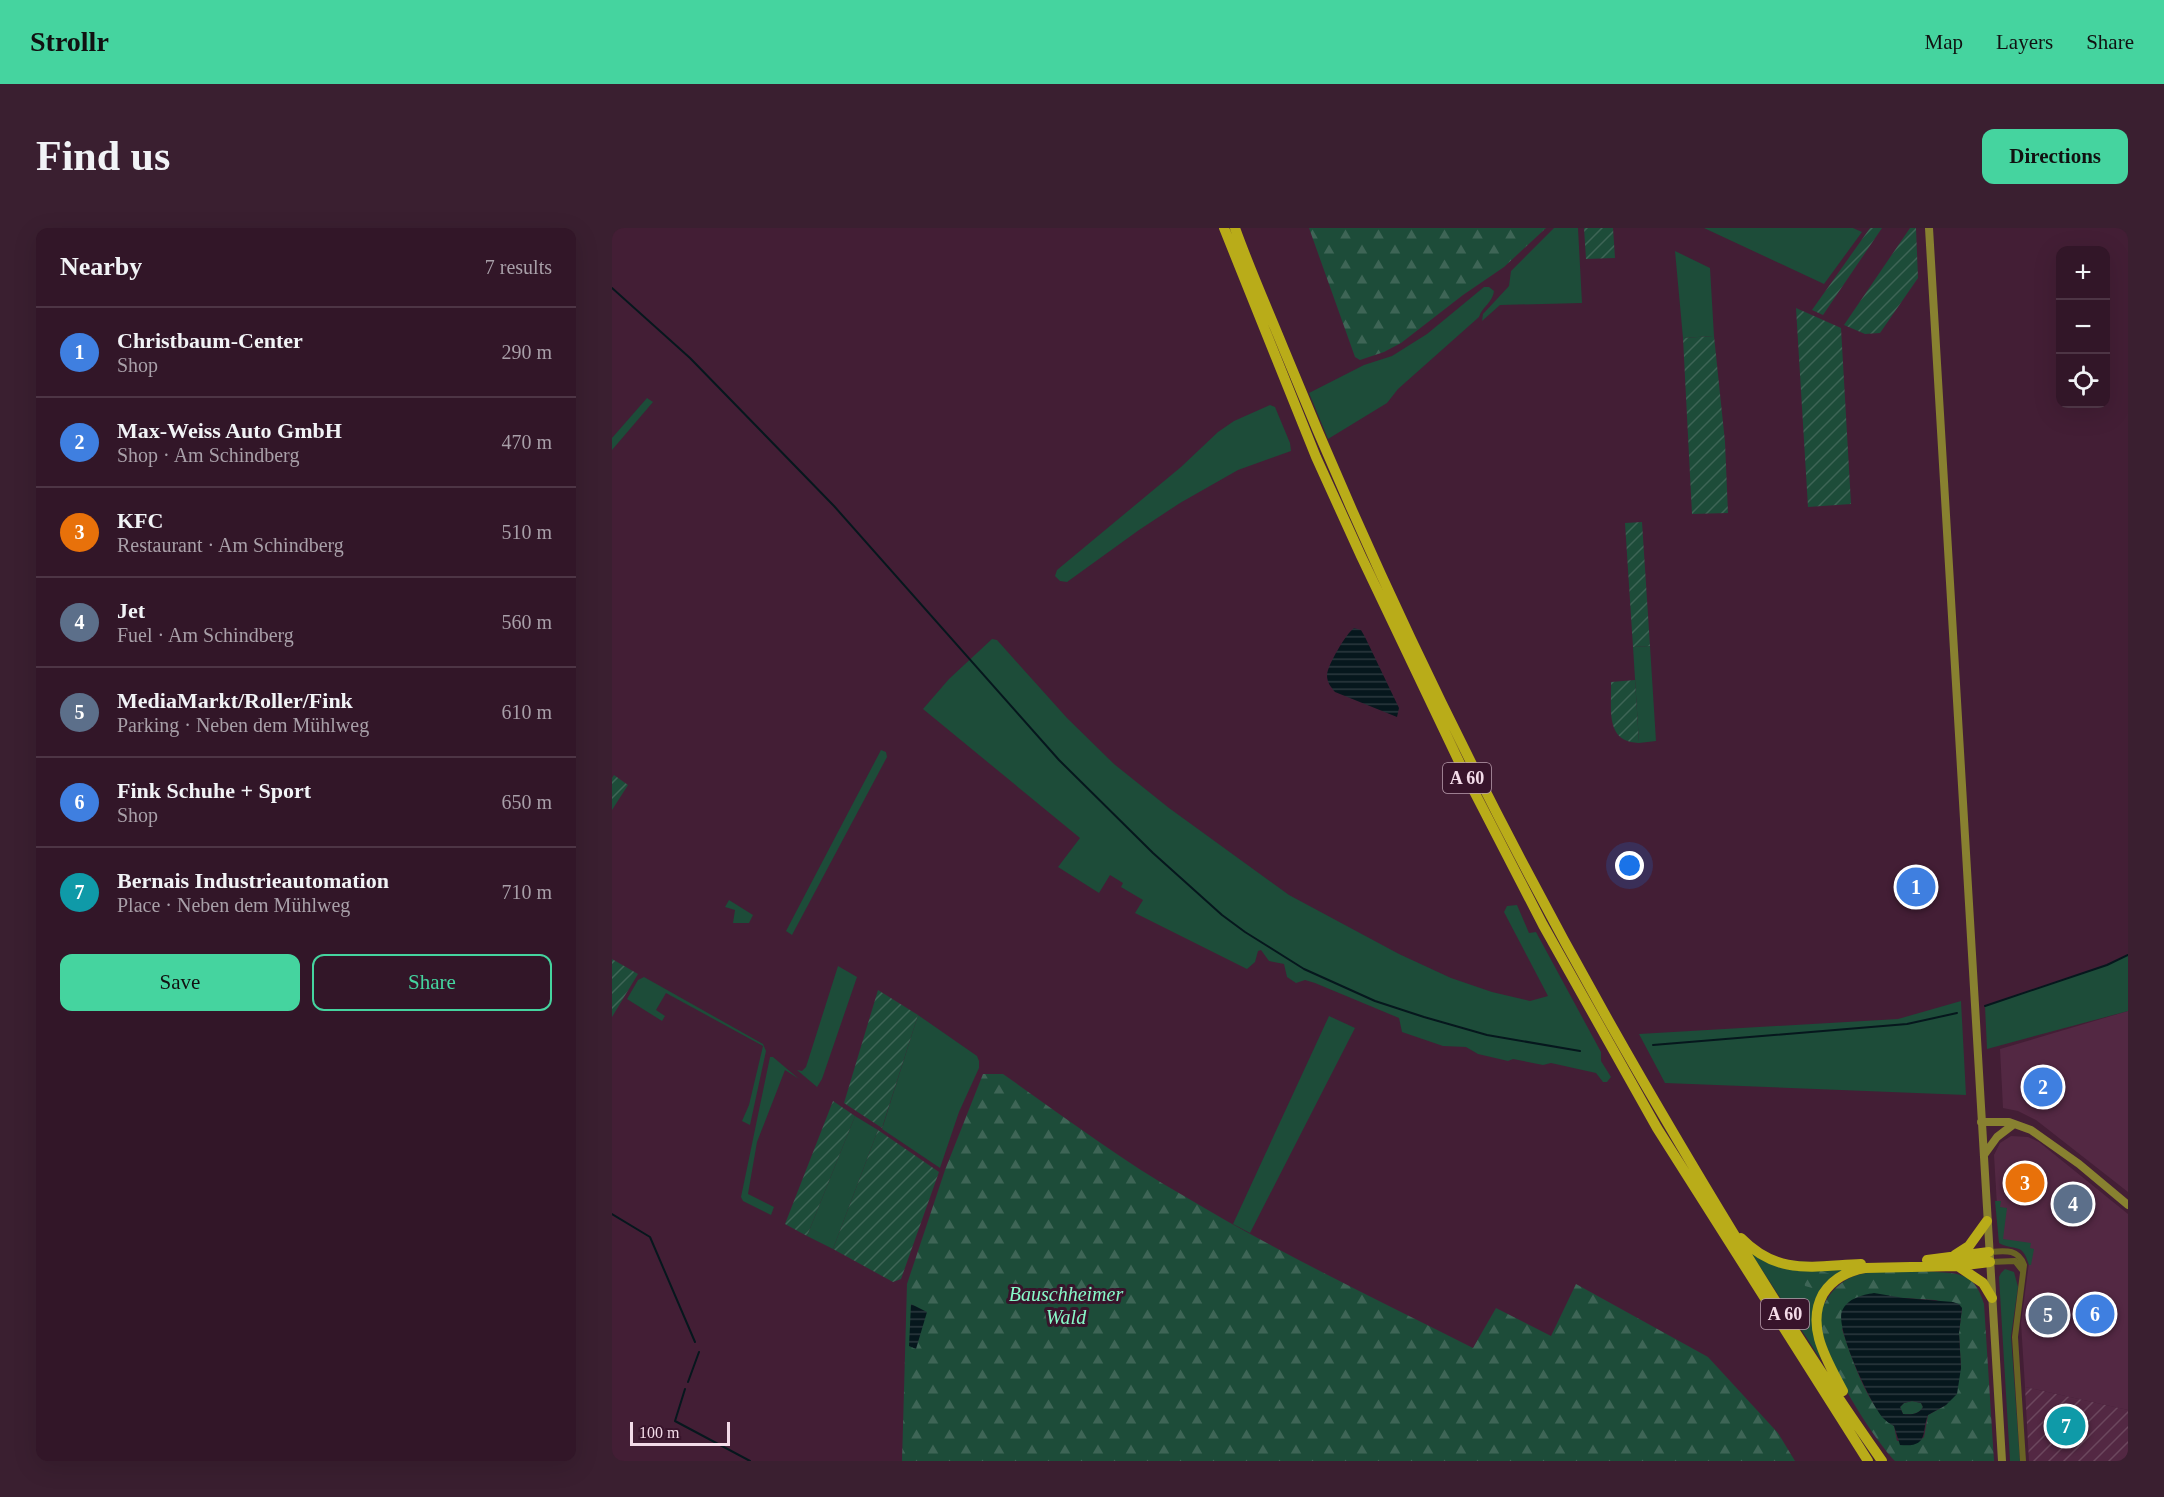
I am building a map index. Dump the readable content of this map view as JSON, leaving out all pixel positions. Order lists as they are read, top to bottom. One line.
{"streets":{"highway":["A 60"]},"parks":["Bauschheimer Wald"],"scale_bar":"100 m","page":{"header":"Strollr","nav":["Map","Layers","Share"],"buttons":["Directions",["Save","Share"]],"title":"Find us","heading":["Nearby","7 results"],"map_buttons":["+","−"],"list":[{"mark":"1","name":"Christbaum-Center","note":"Shop","value":"290 m"},{"mark":"2","name":"Max-Weiss Auto GmbH","note":"Shop · Am Schindberg","value":"470 m"},{"mark":"3","name":"KFC","note":"Restaurant · Am Schindberg","value":"510 m"},{"mark":"4","name":"Jet","note":"Fuel · Am Schindberg","value":"560 m"},{"mark":"5","name":"MediaMarkt/Roller/Fink","note":"Parking · Neben dem Mühlweg","value":"610 m"},{"mark":"6","name":"Fink Schuhe + Sport","note":"Shop","value":"650 m"},{"mark":"7","name":"Bernais Industrieautomation","note":"Place · Neben dem Mühlweg","value":"710 m"}],"pins":["1","2","3","4","6","5","7"],"scale":"100 m"}}
